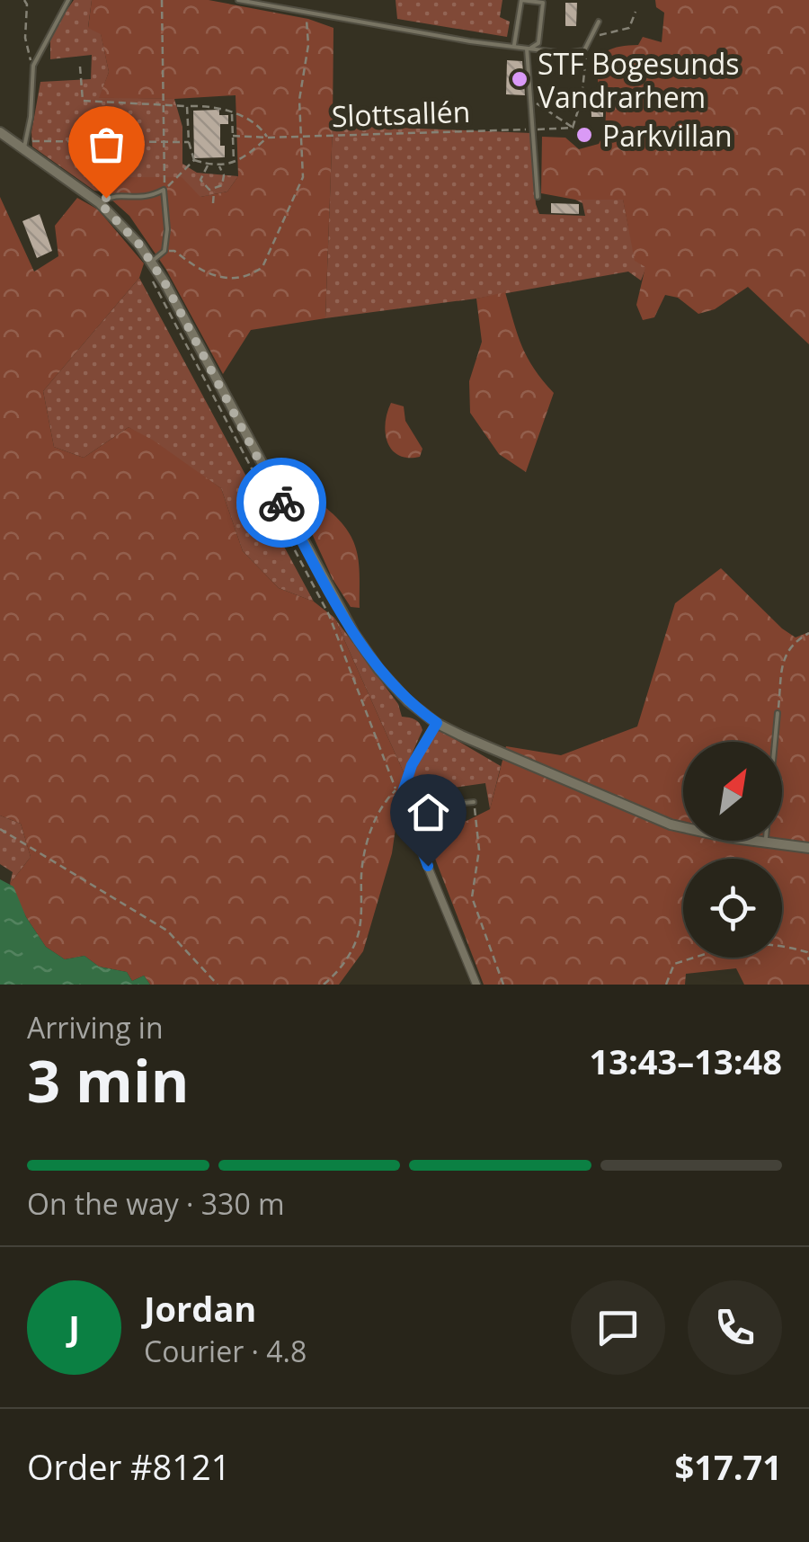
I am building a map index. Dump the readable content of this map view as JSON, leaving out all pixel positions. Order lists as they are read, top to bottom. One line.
{"streets":{"path":["Slottsallén"]},"places":["STF Bogesunds Vandrarhem","Parkvillan"],"north":"top right","page":{"heading":["3 min","Arriving in","13:43–13:48"],"panel":["Jordan","Courier · 4.8","Order #8121","$17.71"],"bar":"On the way · 330 m","round":"J"}}
